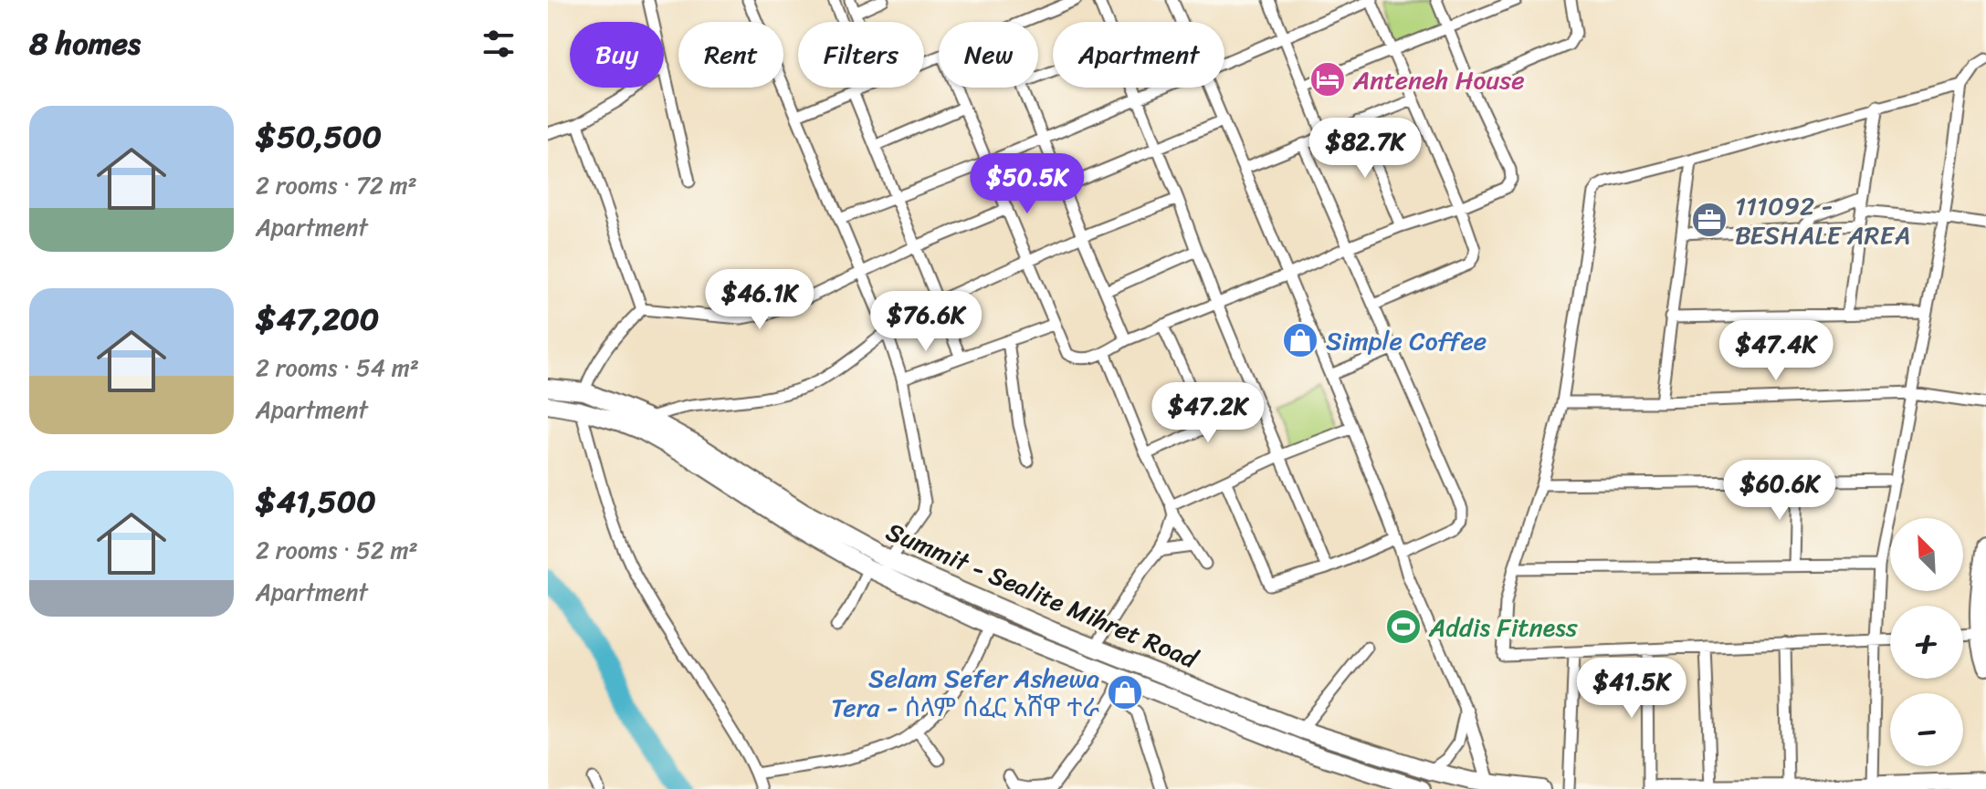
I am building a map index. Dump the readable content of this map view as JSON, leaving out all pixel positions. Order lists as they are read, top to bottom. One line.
{"streets":{"main road":["Summit - Sealite Mihret Road"]},"places":{"hotel":["Anteneh House"],"office":["111092 - BESHALE AREA"],"shop":["Simple Coffee","Selam Sefer Ashewa Tera - ሰላም ሰፈር አሸዋ ተራ"],"sports":["Addis Fitness"]},"north":"top left","page":{"heading":"8 homes","chip":["Buy","Rent","Filters","New","Apartment"],"list":[{"name":"$50,500","note":"2 rooms · 72 m² · Apartment"},{"name":"$47,200","note":"2 rooms · 54 m² · Apartment"},{"name":"$41,500","note":"2 rooms · 52 m² · Apartment"}],"price":["$82.7K","$50.5K","$46.1K","$76.6K","$47.4K","$47.2K","$60.6K","$41.5K"],"map_buttons":["+","−"]}}
